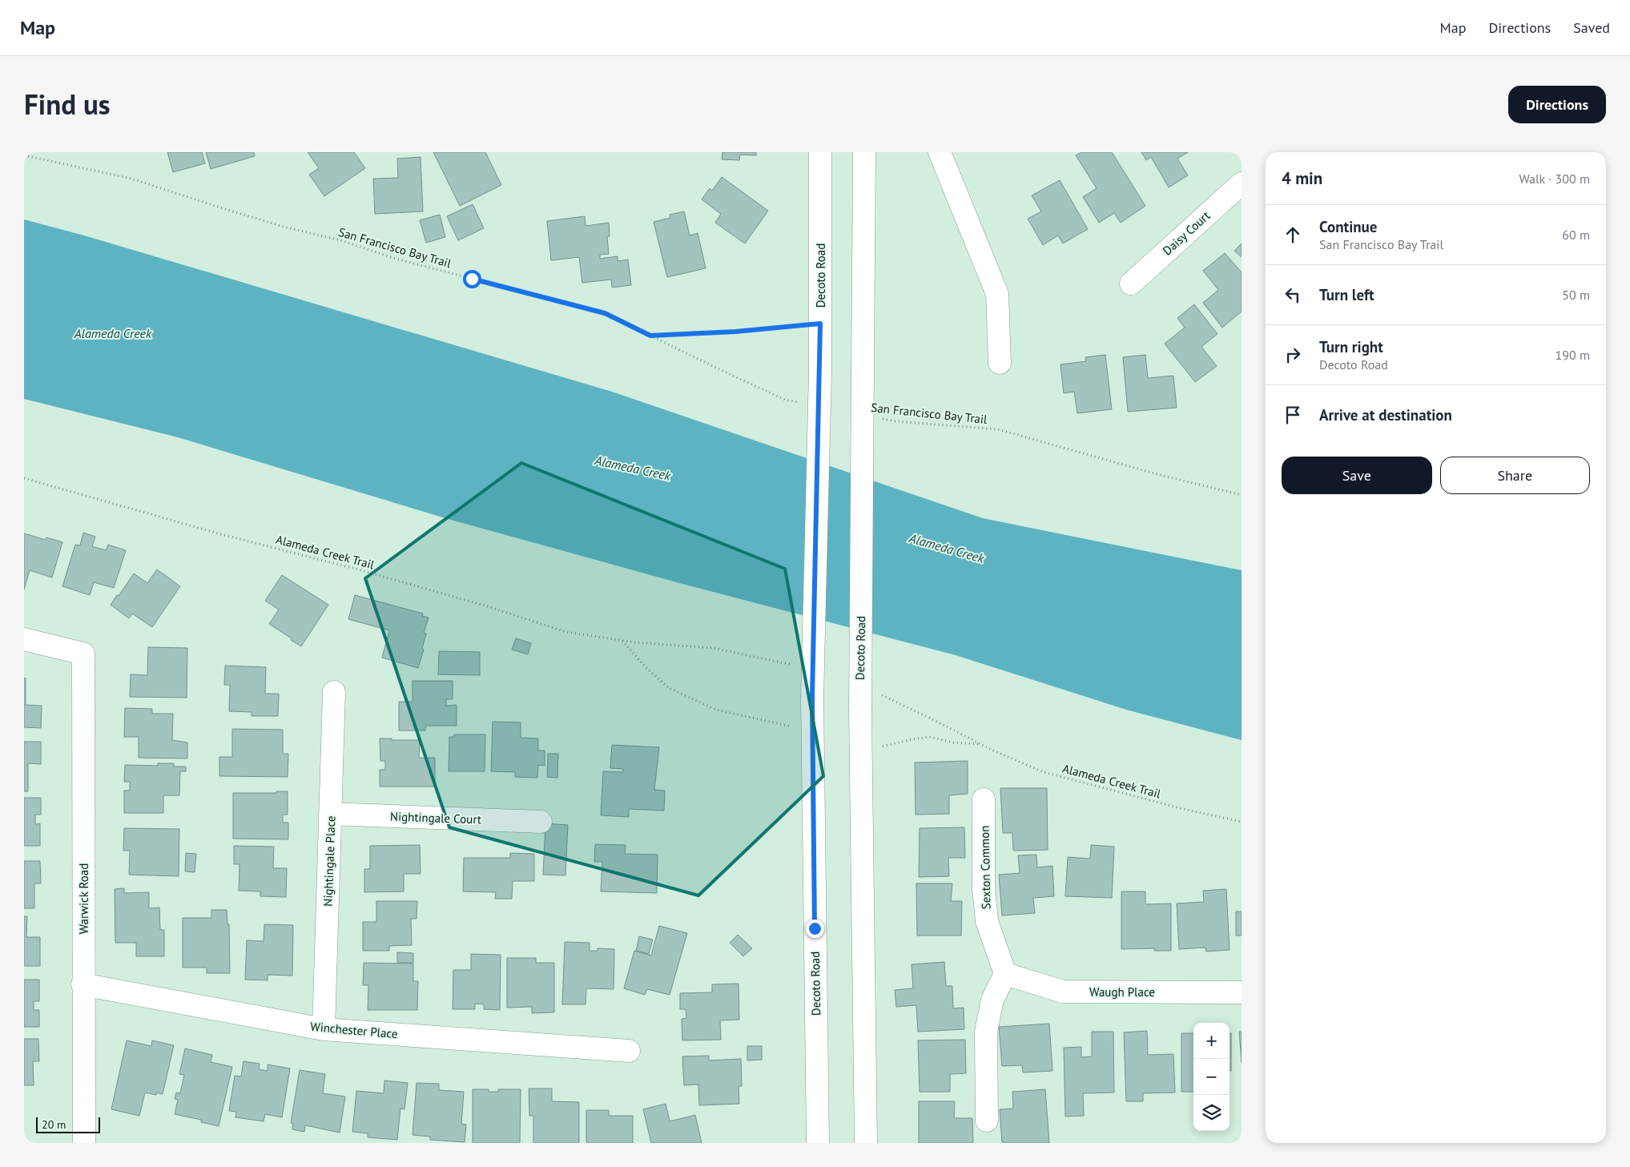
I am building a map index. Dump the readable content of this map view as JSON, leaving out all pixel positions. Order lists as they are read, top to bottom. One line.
{"streets":{"street":["Daisy Court","Decoto Road","Nightingale Court","Nightingale Place","Sexton Common","Warwick Road","Waugh Place","Winchester Place"],"path":["San Francisco Bay Trail","Alameda Creek Trail"]},"crossings":[["Decoto Road","Alameda Creek Trail"],["Nightingale Court","Nightingale Place"],["Nightingale Place","Winchester Place"],["Sexton Common","Waugh Place"],["Warwick Road","Winchester Place"]],"water":["Alameda Creek"],"scale_bar":"20 m","page":{"header":"Map","nav":["Map","Directions","Saved"],"title":"Find us","buttons":["Directions",["Save","Share"]],"heading":["4 min","Walk · 300 m"],"list":[["Continue","San Francisco Bay Trail","60 m"],["Turn left","50 m"],["Turn right","Decoto Road","190 m"],"Arrive at destination"],"map_buttons":["+","−"],"scale":"20 m"}}
